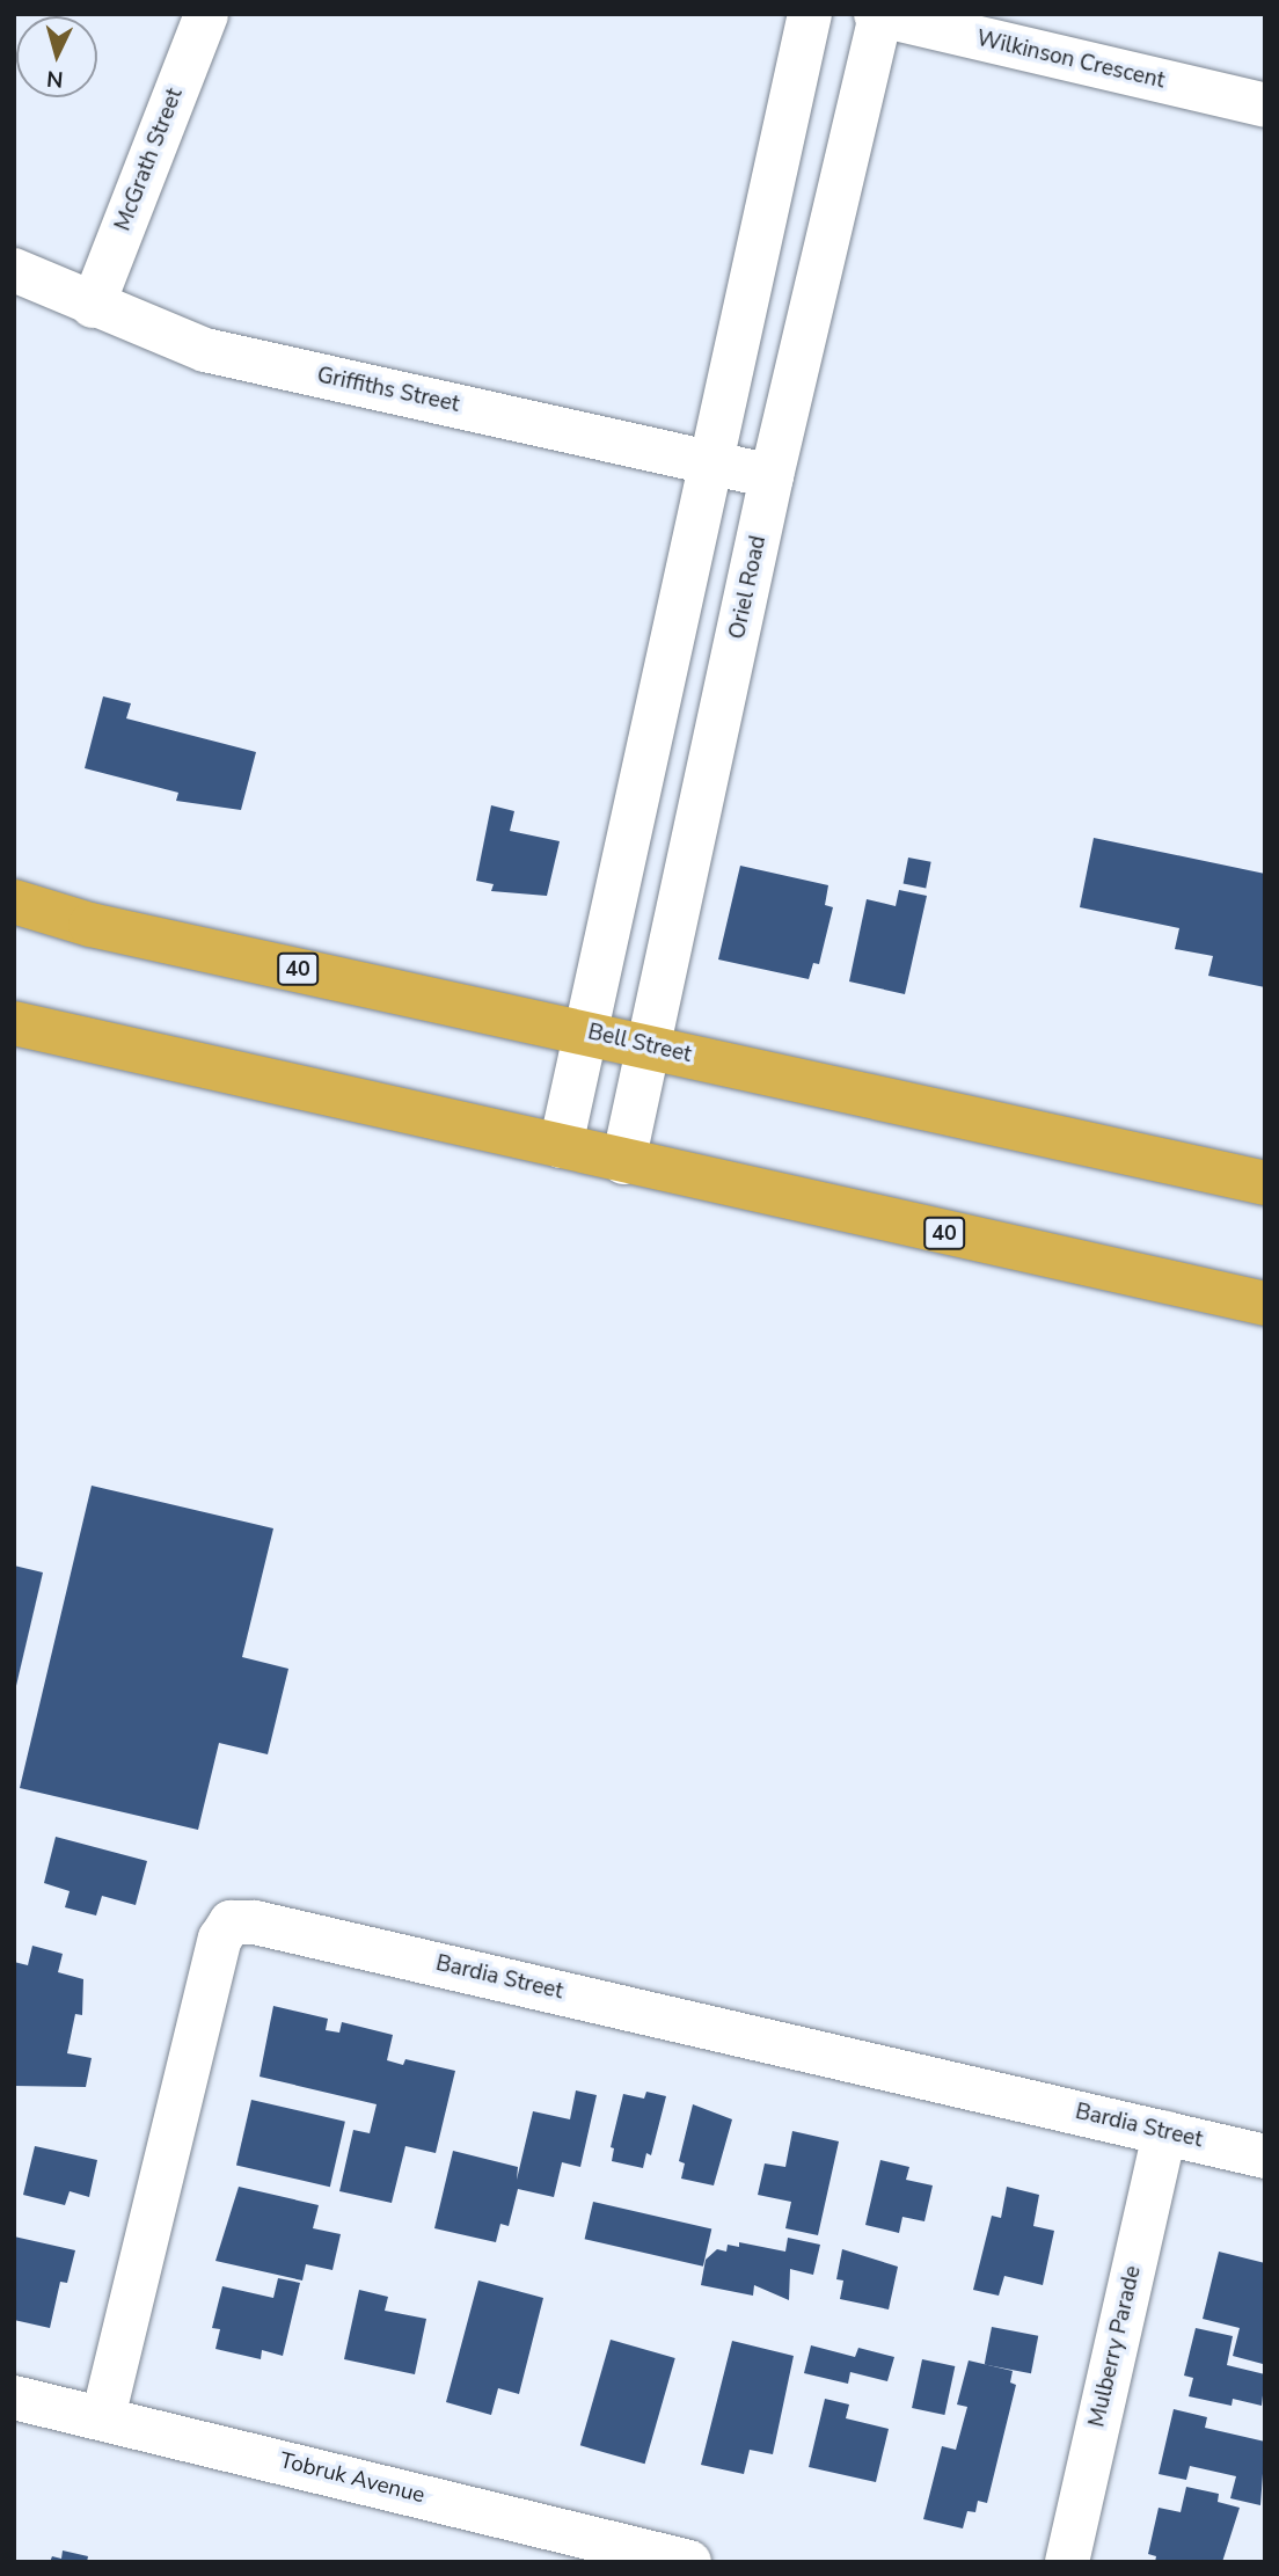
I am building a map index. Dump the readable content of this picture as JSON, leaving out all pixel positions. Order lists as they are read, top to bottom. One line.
{"streets":{"highway":["40","Bell Street"],"street":["Wilkinson Crescent","McGrath Street","Griffiths Street","Oriel Road","Bardia Street","Mulberry Parade","Tobruk Avenue"]},"crossings":[["Wilkinson Crescent","Oriel Road"],["McGrath Street","Griffiths Street"],["Griffiths Street","Oriel Road"],["Oriel Road","40"],["Oriel Road","Bell Street"],["Bardia Street","Mulberry Parade"],["Bardia Street","Tobruk Avenue"]],"north":"bottom"}
